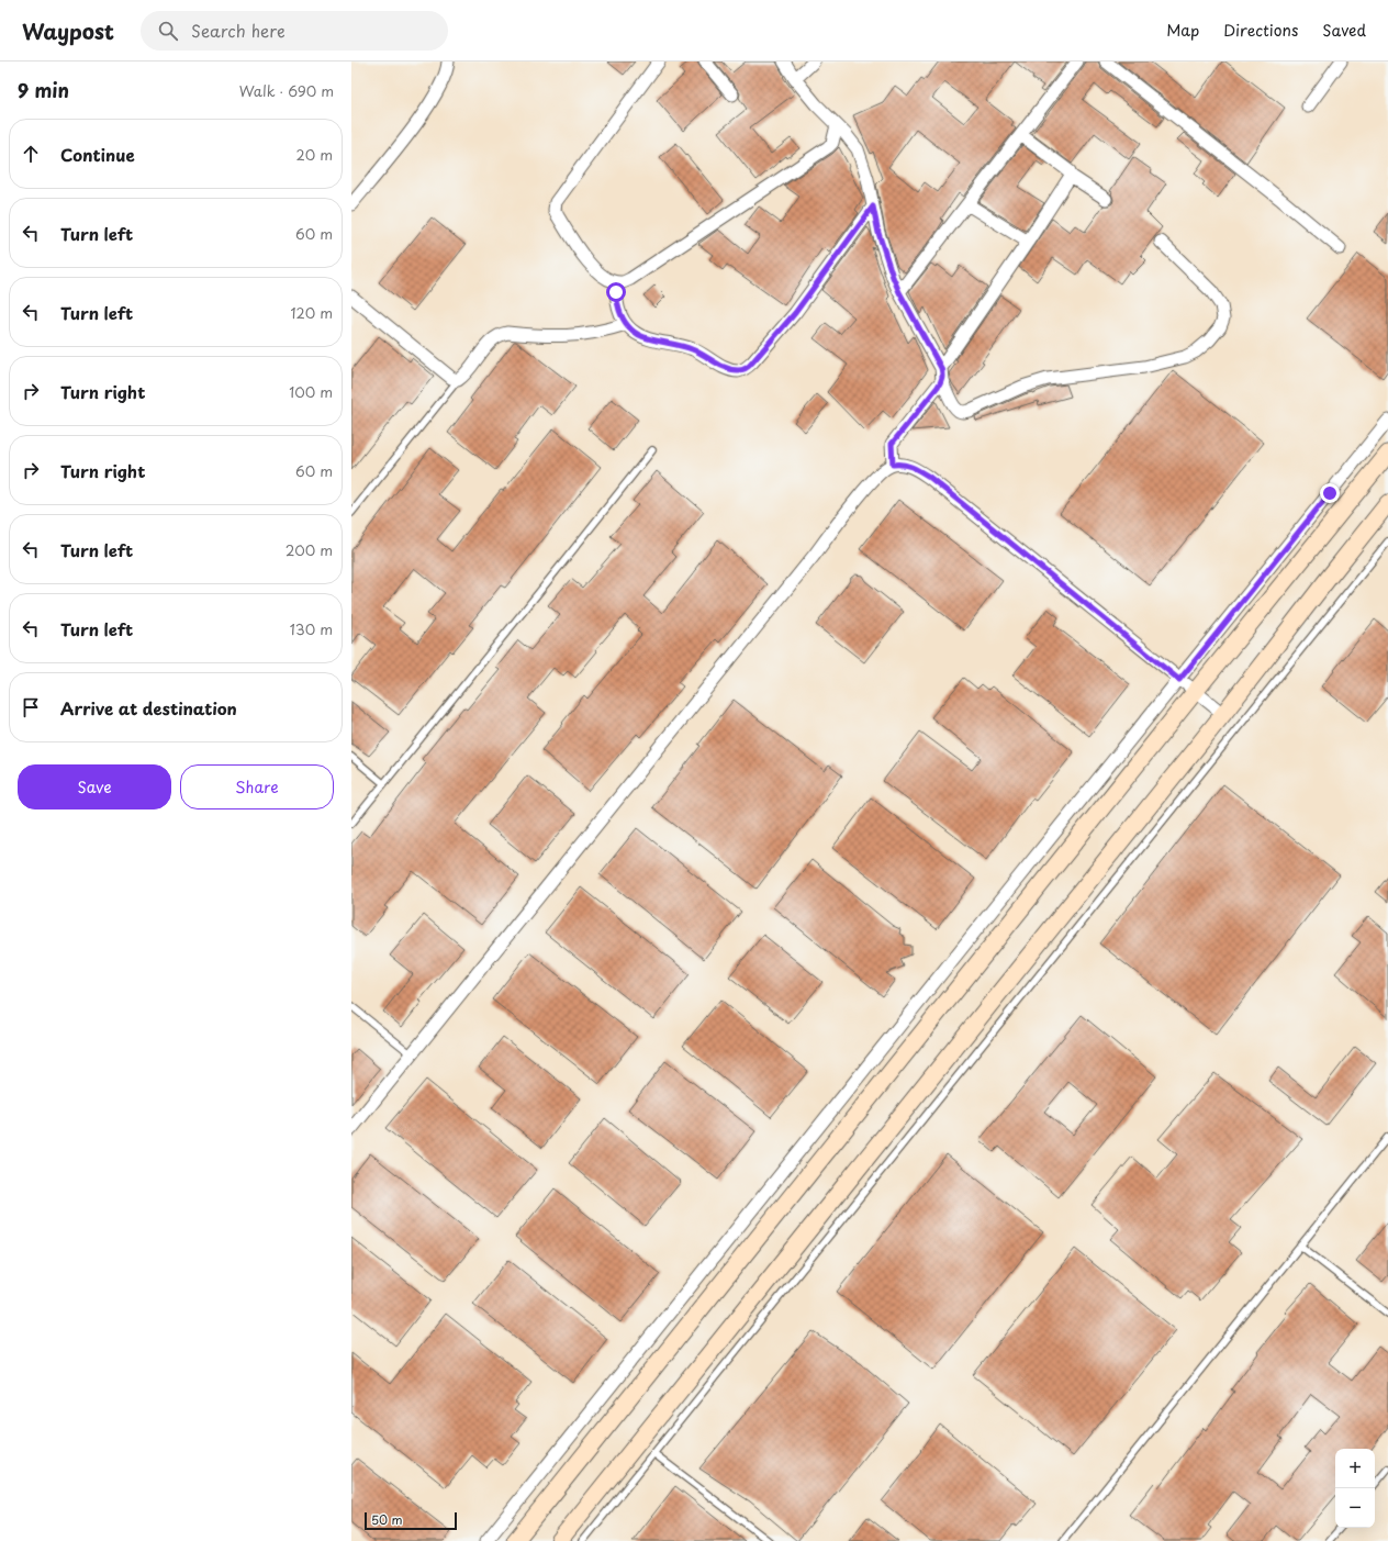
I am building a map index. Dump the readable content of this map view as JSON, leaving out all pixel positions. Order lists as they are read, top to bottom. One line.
{"scale_bar":"50 m","page":{"header":"Waypost","search":"Search here","nav":["Map","Directions","Saved"],"heading":["9 min","Walk · 690 m"],"list":[["Continue","20 m"],["Turn left","60 m"],["Turn left","120 m"],["Turn right","100 m"],["Turn right","60 m"],["Turn left","200 m"],["Turn left","130 m"],"Arrive at destination"],"buttons":["Save","Share"],"map_buttons":["+","−"],"scale":"50 m"}}
